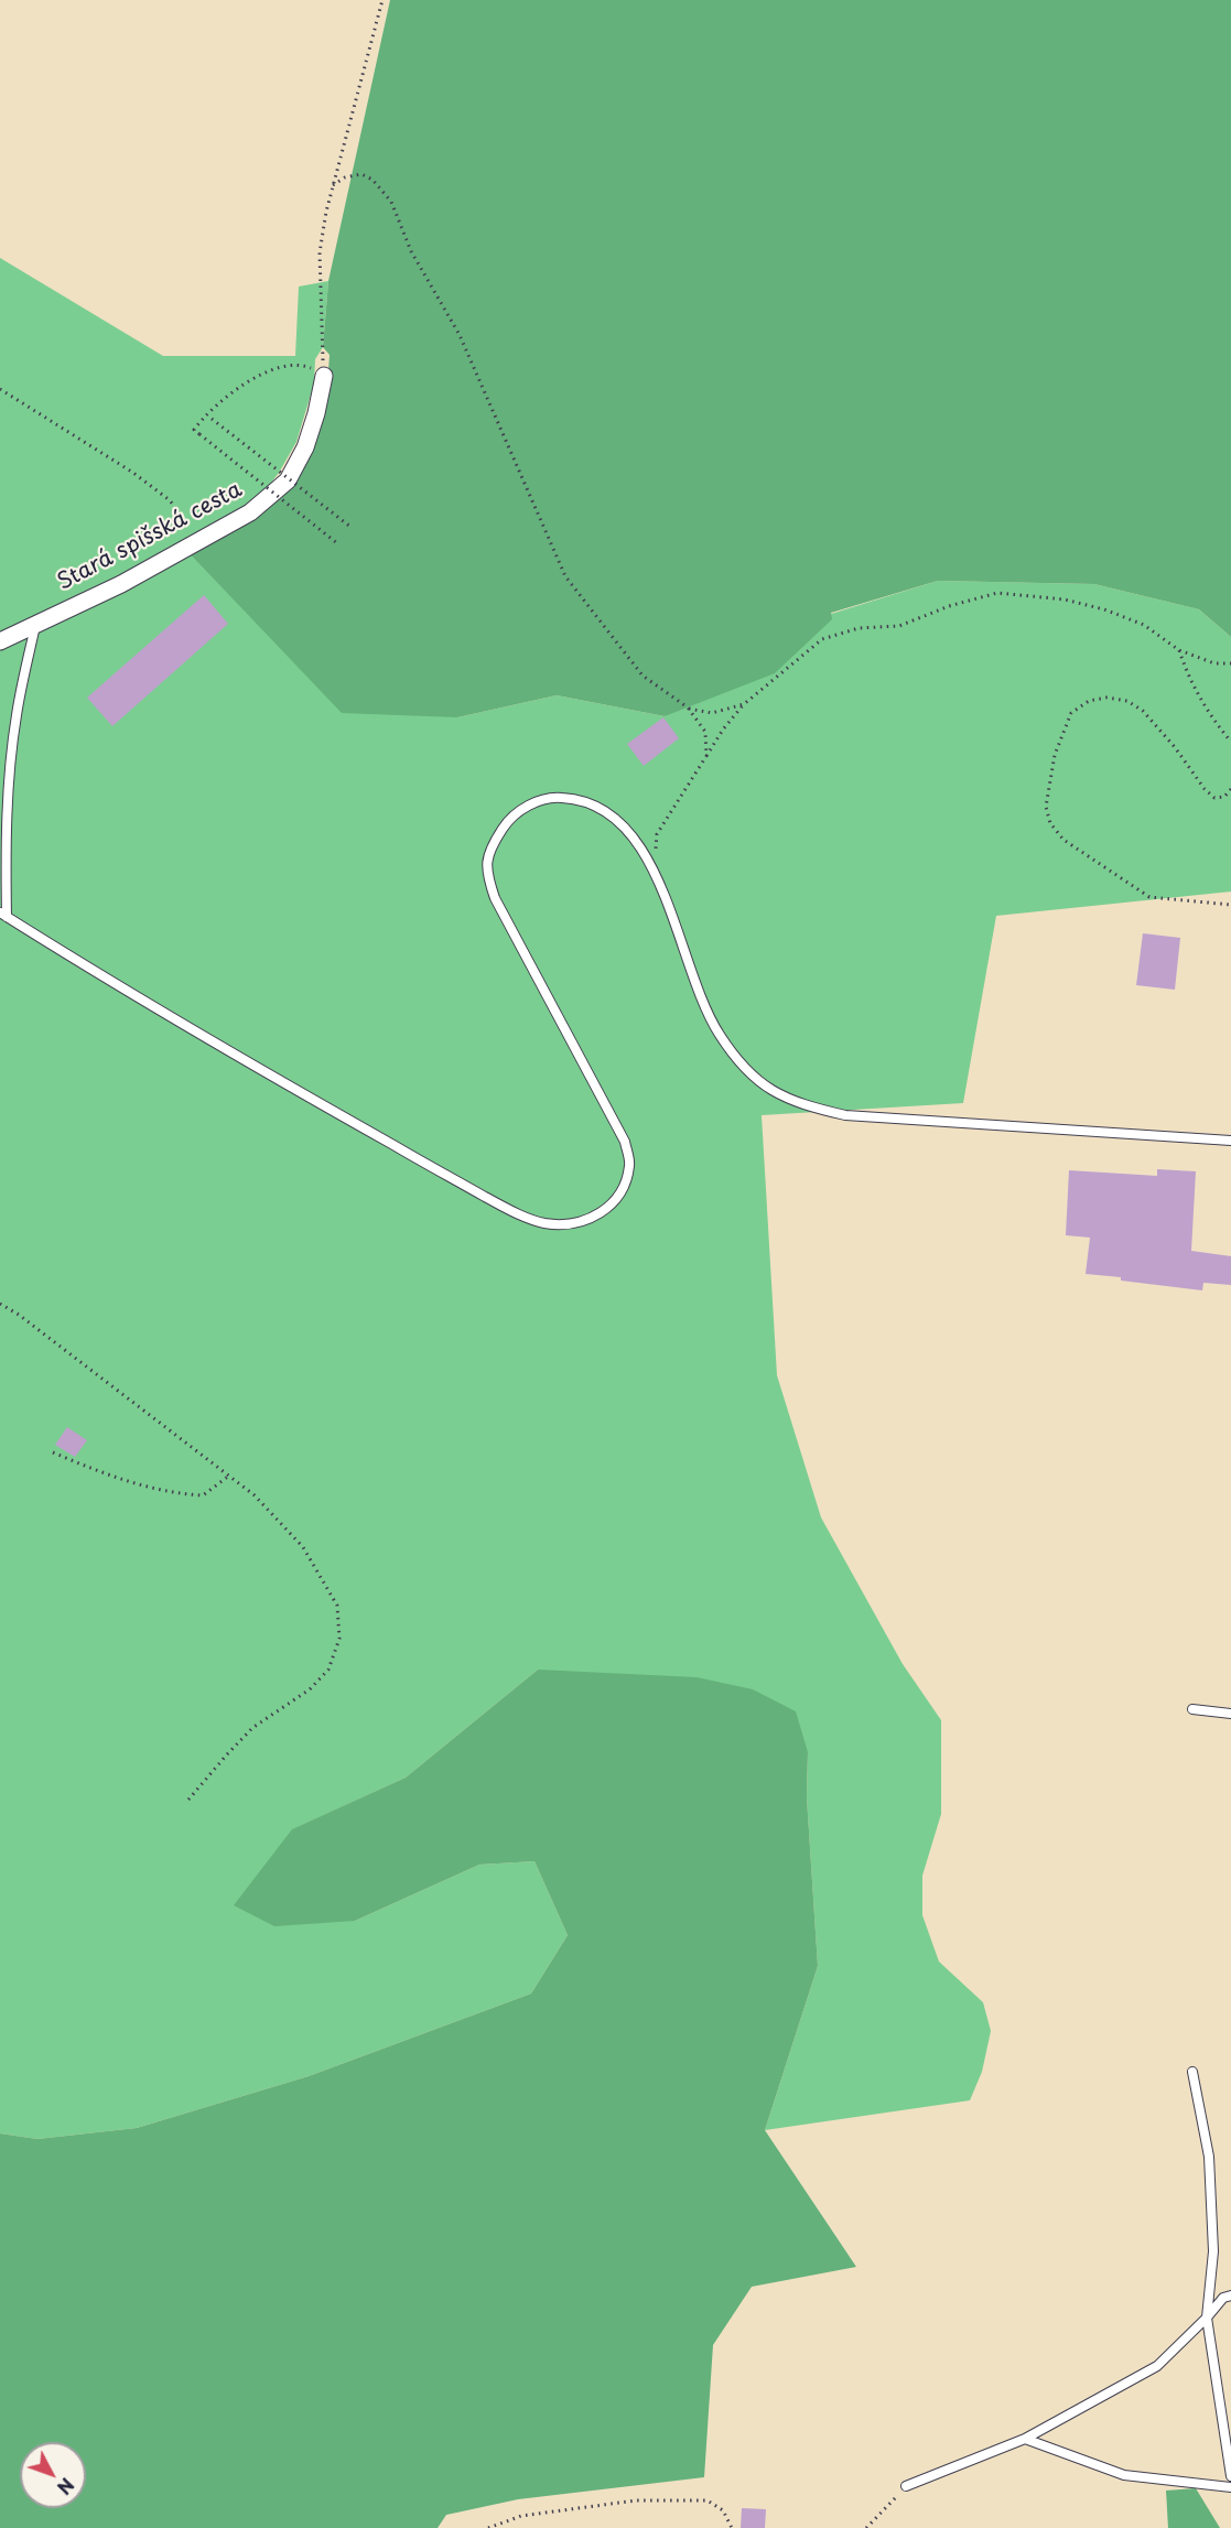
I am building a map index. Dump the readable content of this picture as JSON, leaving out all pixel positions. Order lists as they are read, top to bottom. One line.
{"streets":{"street":["Stará spišská cesta"]},"north":"bottom right"}
